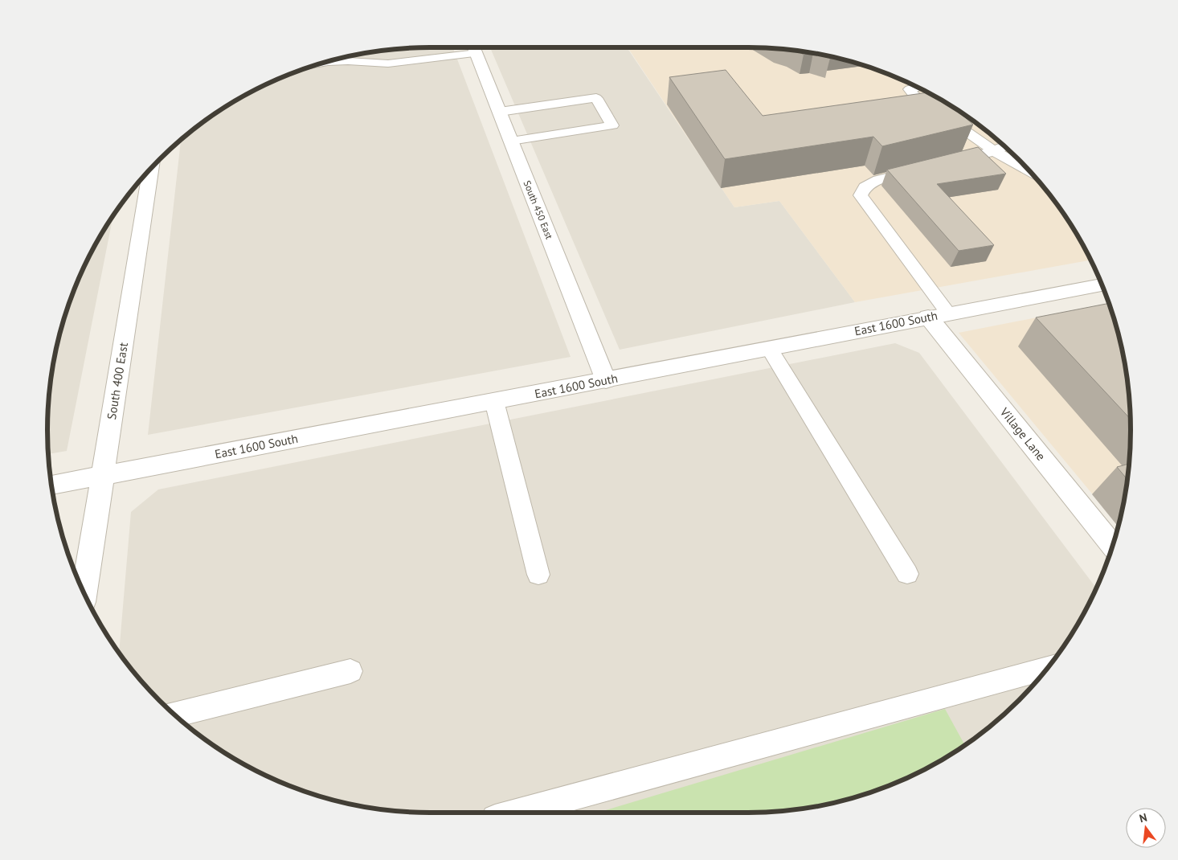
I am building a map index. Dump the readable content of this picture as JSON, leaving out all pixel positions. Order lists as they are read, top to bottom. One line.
{"streets":{"street":["South 450 East","East 1600 South","South 400 East","Village Lane"]},"crossings":[["South 450 East","East 1600 South"],["East 1600 South","South 400 East"],["East 1600 South","Village Lane"]],"north":"top"}
